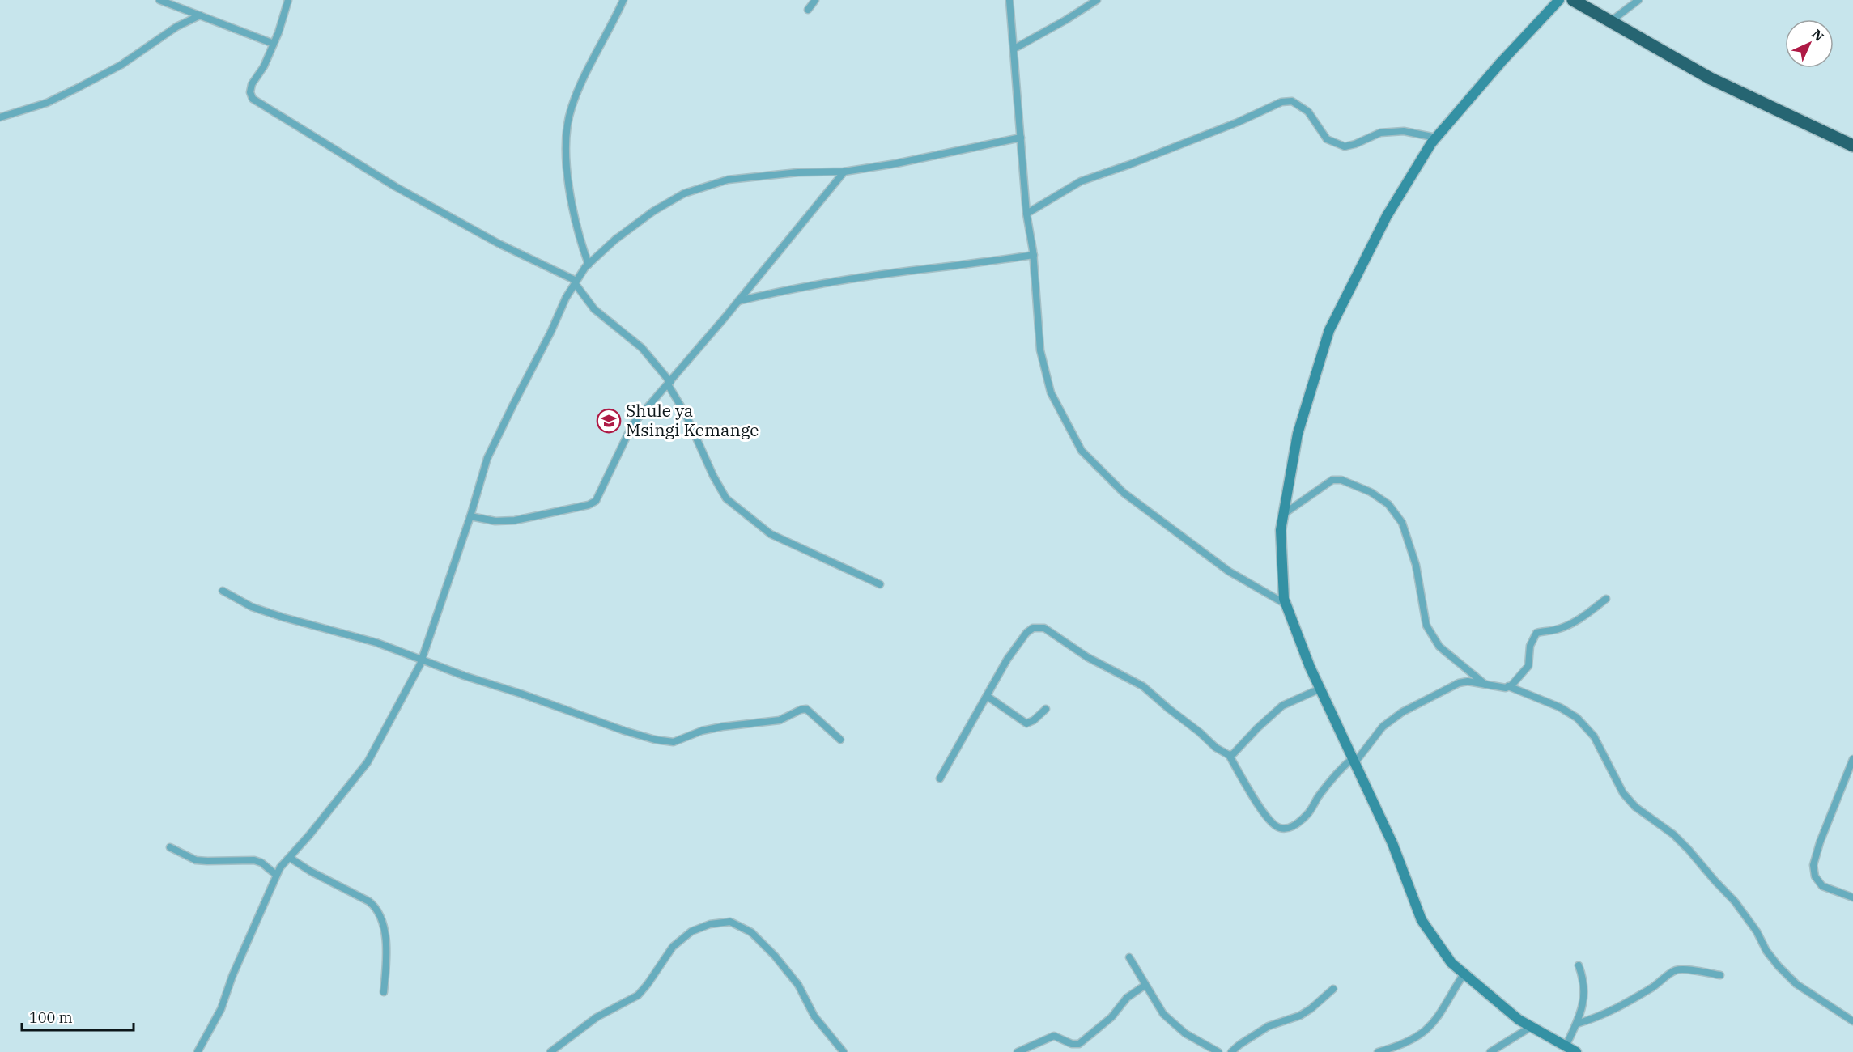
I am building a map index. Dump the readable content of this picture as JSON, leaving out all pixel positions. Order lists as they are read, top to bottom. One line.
{"places":{"school or university":["Shule ya Msingi Kemange"]},"scale_bar":"100 m","north":"top right"}
